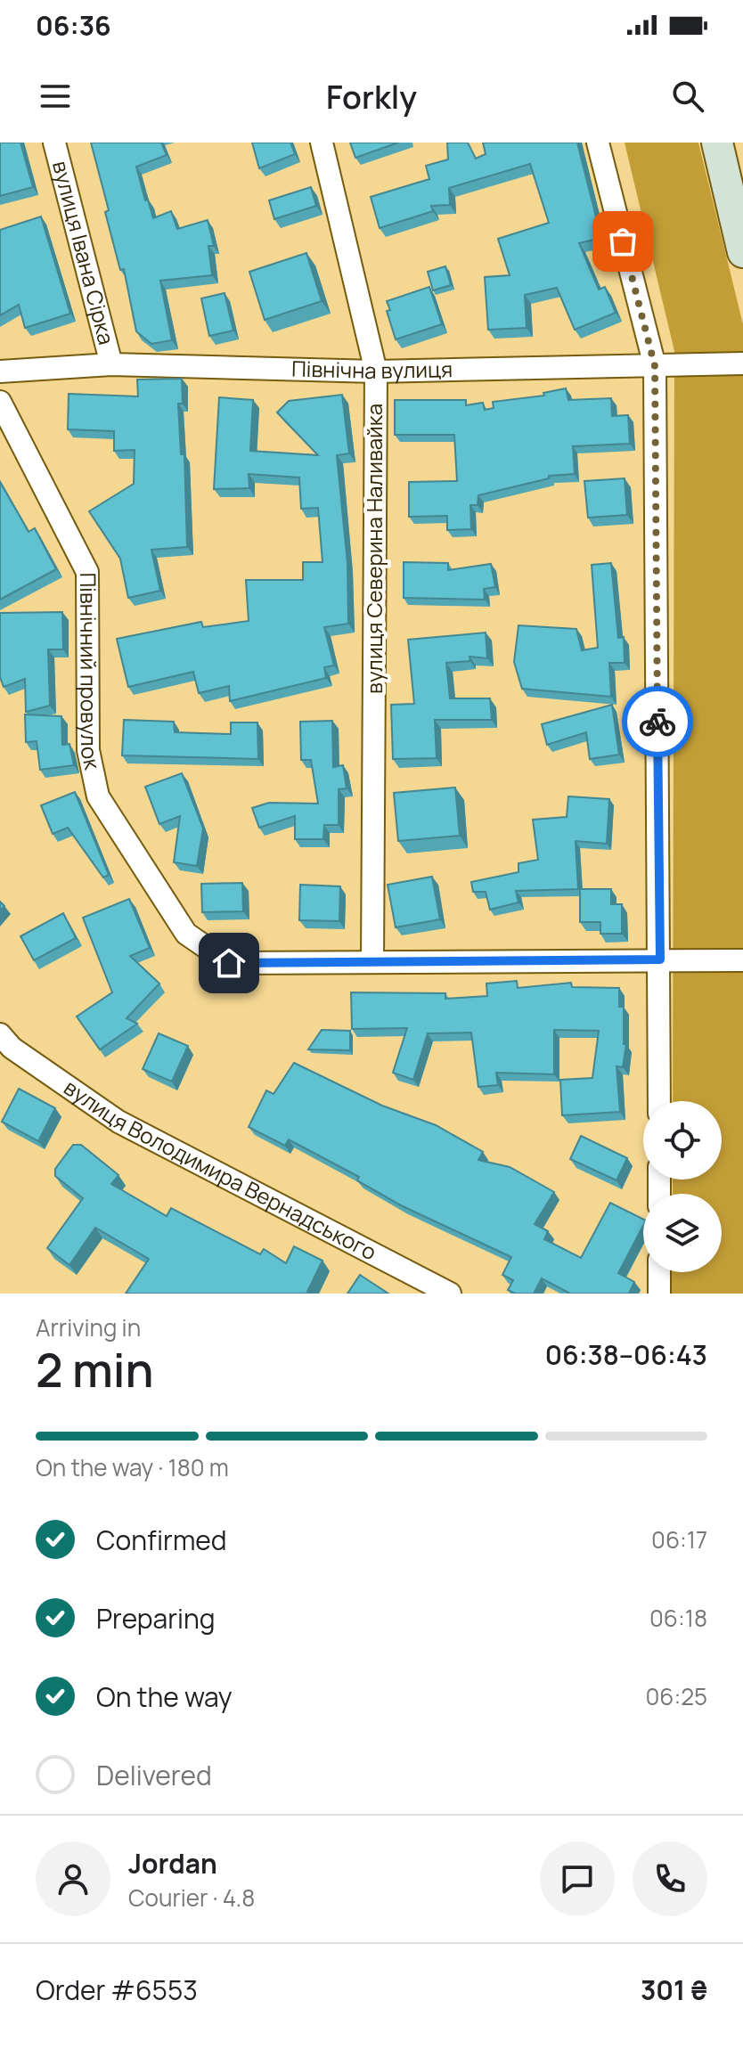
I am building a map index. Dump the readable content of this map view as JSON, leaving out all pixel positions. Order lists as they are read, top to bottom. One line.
{"streets":{"street":["вулиця Івана Сірка","Північна вулиця","вулиця Северина Наливайка","Північний провулок","вулиця Володимира Вернадського"]},"crossings":[["вулиця Івана Сірка","Північна вулиця"],["Північна вулиця","вулиця Северина Наливайка"],["вулиця Северина Наливайка","Північний провулок"]],"page":{"status":"06:36","header":"Forkly","heading":["2 min","Arriving in","06:38–06:43"],"panel":["Jordan","Courier · 4.8","Order #6553","301 ₴"],"bar":"On the way · 180 m","list":[["Confirmed","06:17"],["Preparing","06:18"],["On the way","06:25"],"Delivered"]}}
